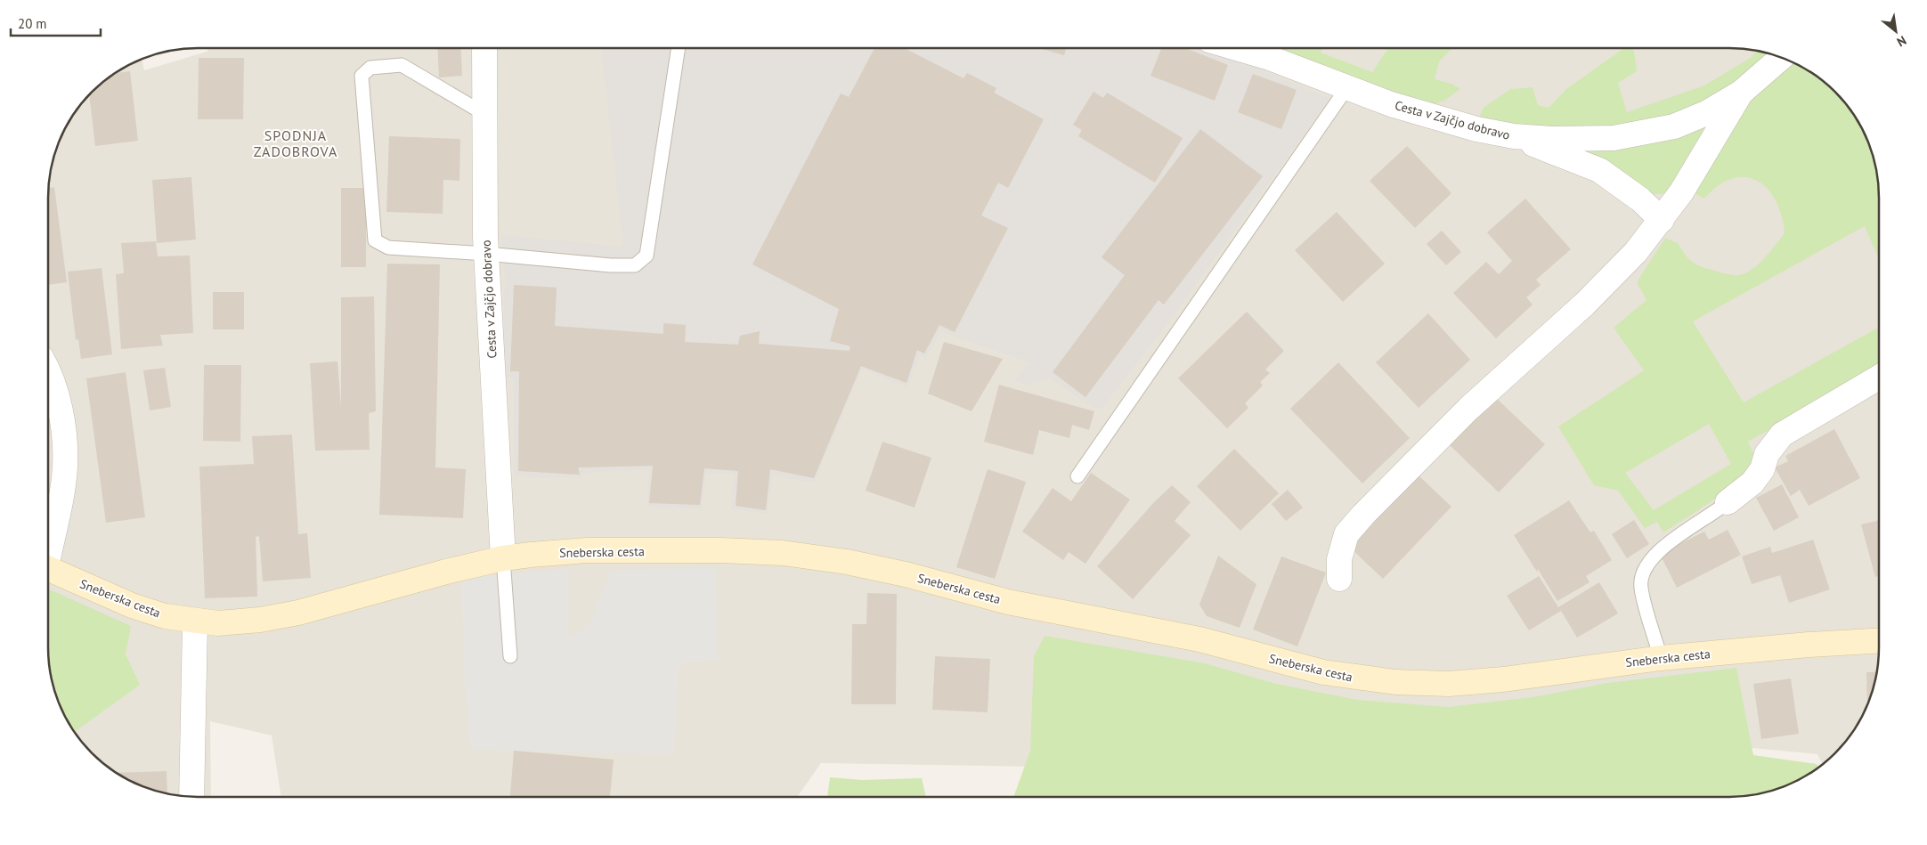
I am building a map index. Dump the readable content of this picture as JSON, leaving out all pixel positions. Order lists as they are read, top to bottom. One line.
{"streets":{"street":["Cesta v Zajčjo dobravo","Sneberska cesta"]},"crossings":[["Cesta v Zajčjo dobravo","Sneberska cesta"]],"districts":["SPODNJA ZADOBROVA"],"scale_bar":"20 m","north":"bottom right"}
